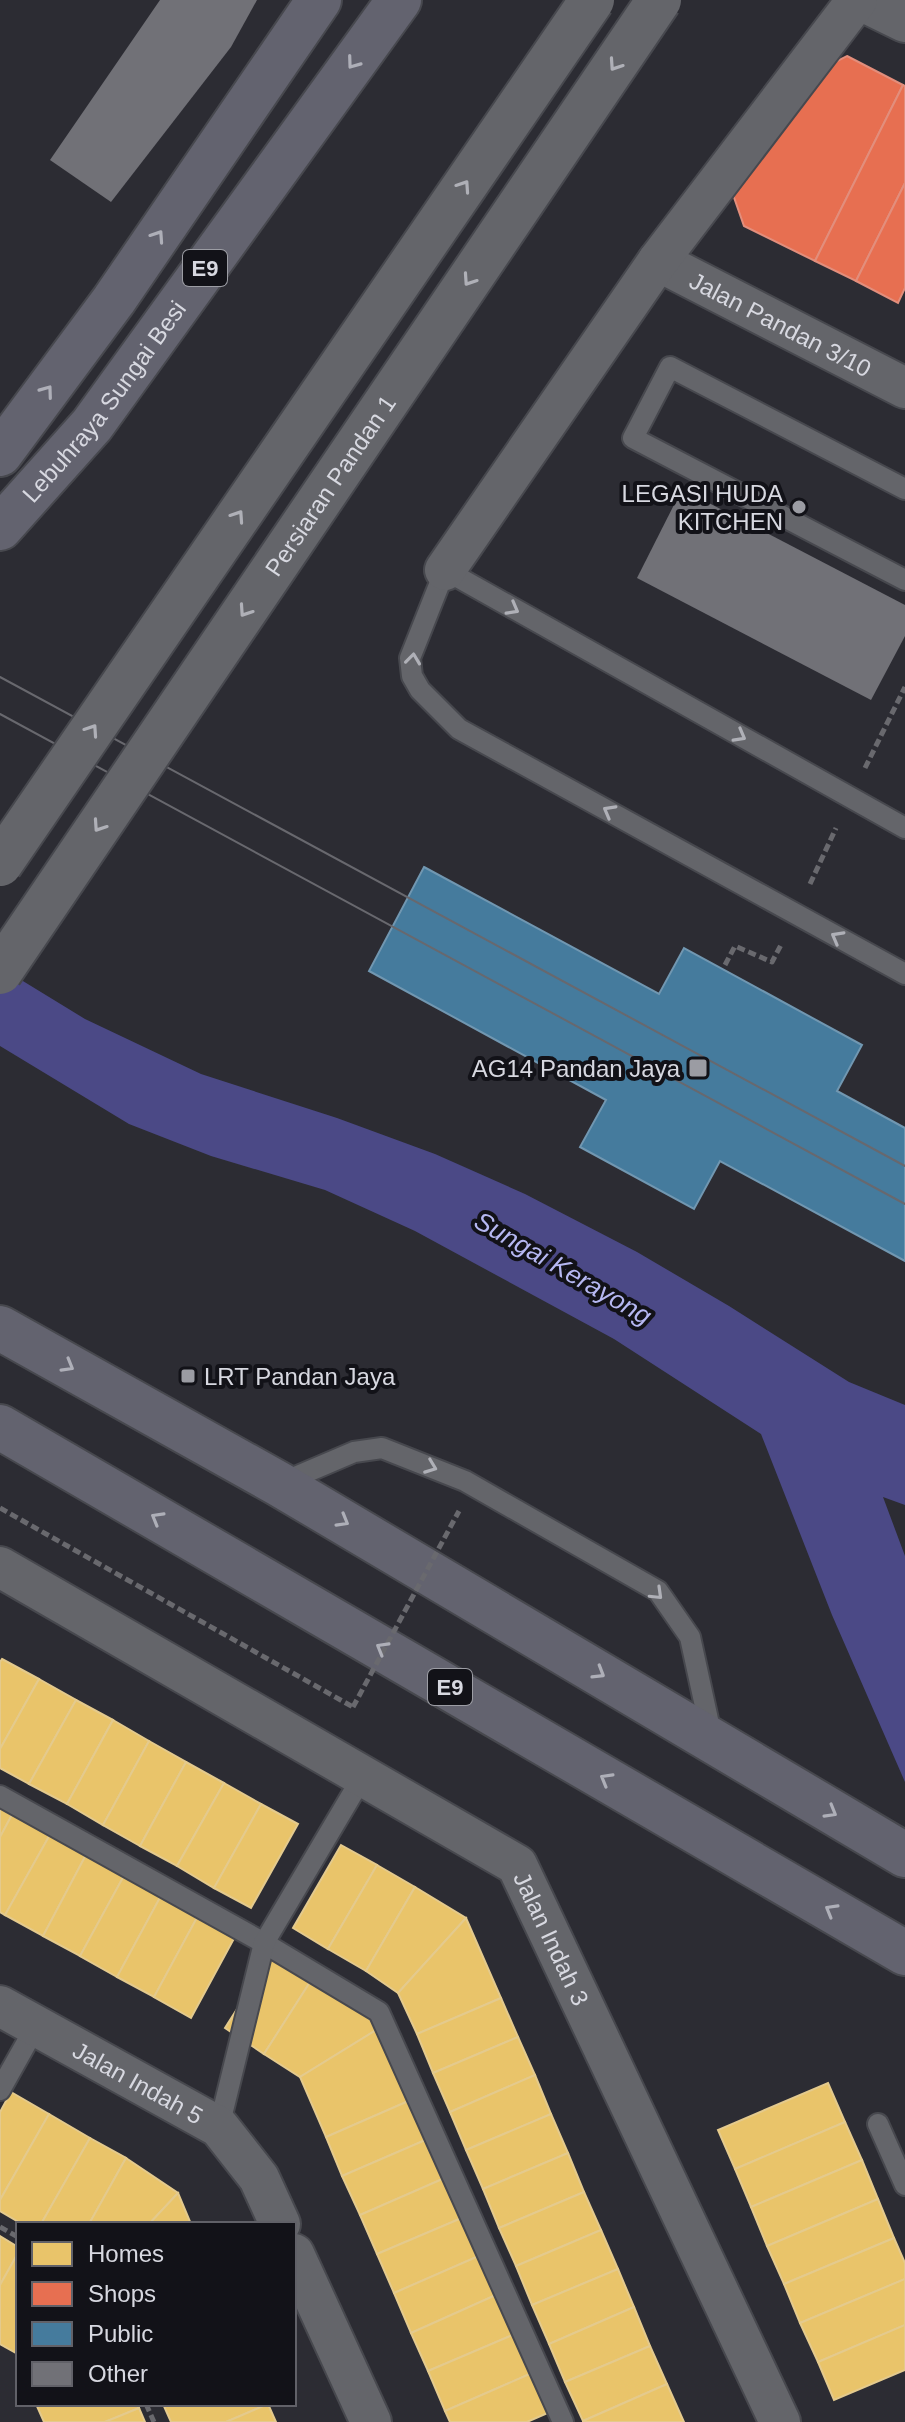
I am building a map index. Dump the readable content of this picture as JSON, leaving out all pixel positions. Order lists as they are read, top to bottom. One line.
{"streets":{"highway":["E9","Lebuhraya Sungai Besi"],"street":["Jalan Pandan 3/10","Persiaran Pandan 1","Jalan Indah 3","Jalan Indah 5"]},"water":["Sungai Kerayong"],"places":{"other":["LEGASI HUDA KITCHEN"],"transit":["AG14 Pandan Jaya","LRT Pandan Jaya"]},"legend":["Homes","Shops","Public","Other"]}
